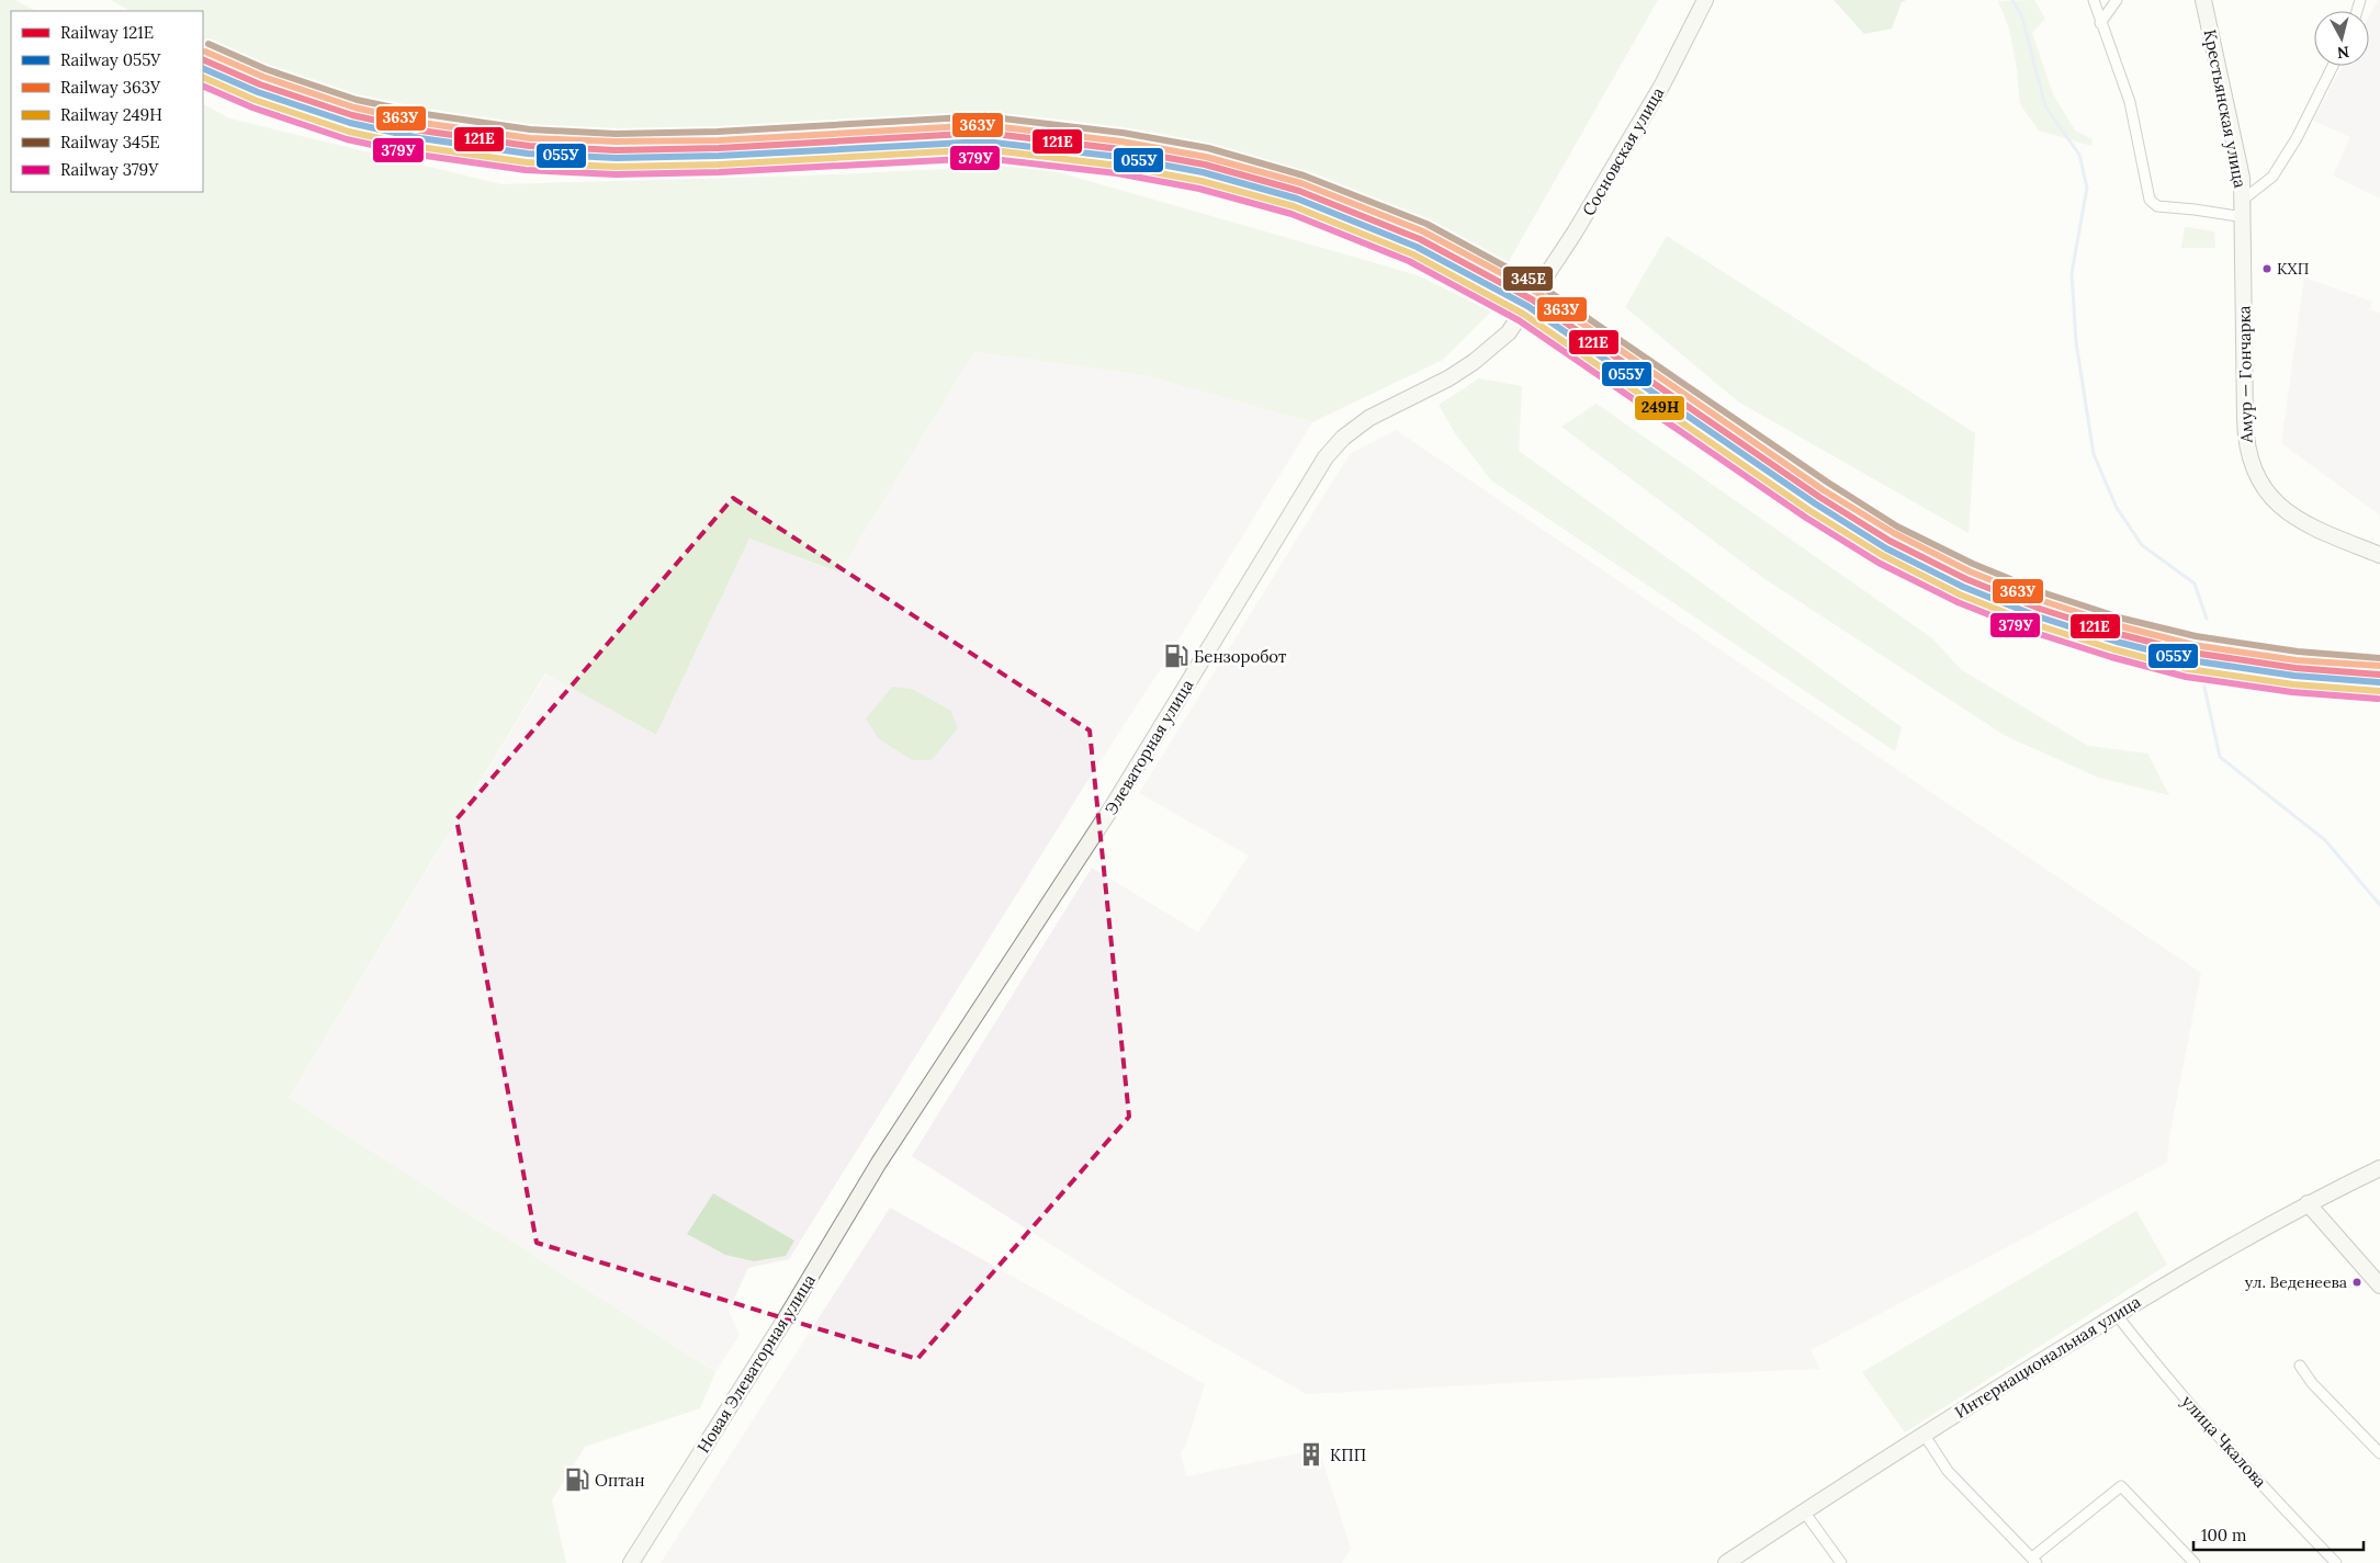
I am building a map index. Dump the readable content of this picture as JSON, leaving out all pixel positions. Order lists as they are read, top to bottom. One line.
{"streets":{"main road":["Крестьянская улица","Сосновская улица","Амур — Гончарка","Элеваторная улица","Интернациональная улица","Новая Элеваторная улица"],"street":["улица Чкалова"]},"crossings":[["Крестьянская улица","Амур — Гончарка"],["Сосновская улица","Элеваторная улица"],["Элеваторная улица","Новая Элеваторная улица"],["Интернациональная улица","улица Чкалова"]],"places":{"other":["КХП","ул. Веденеева"],"fuel station":["Бензоробот","Оптан"],"building":["КПП"]},"lines":["rail line 345Е","rail line 363У","rail line 121Е","rail line 055У","rail line 249Н","rail line 379У"],"legend":["Railway 121Е","Railway 055У","Railway 363У","Railway 249Н","Railway 345Е","Railway 379У"],"scale_bar":"100 m","north":"bottom"}
